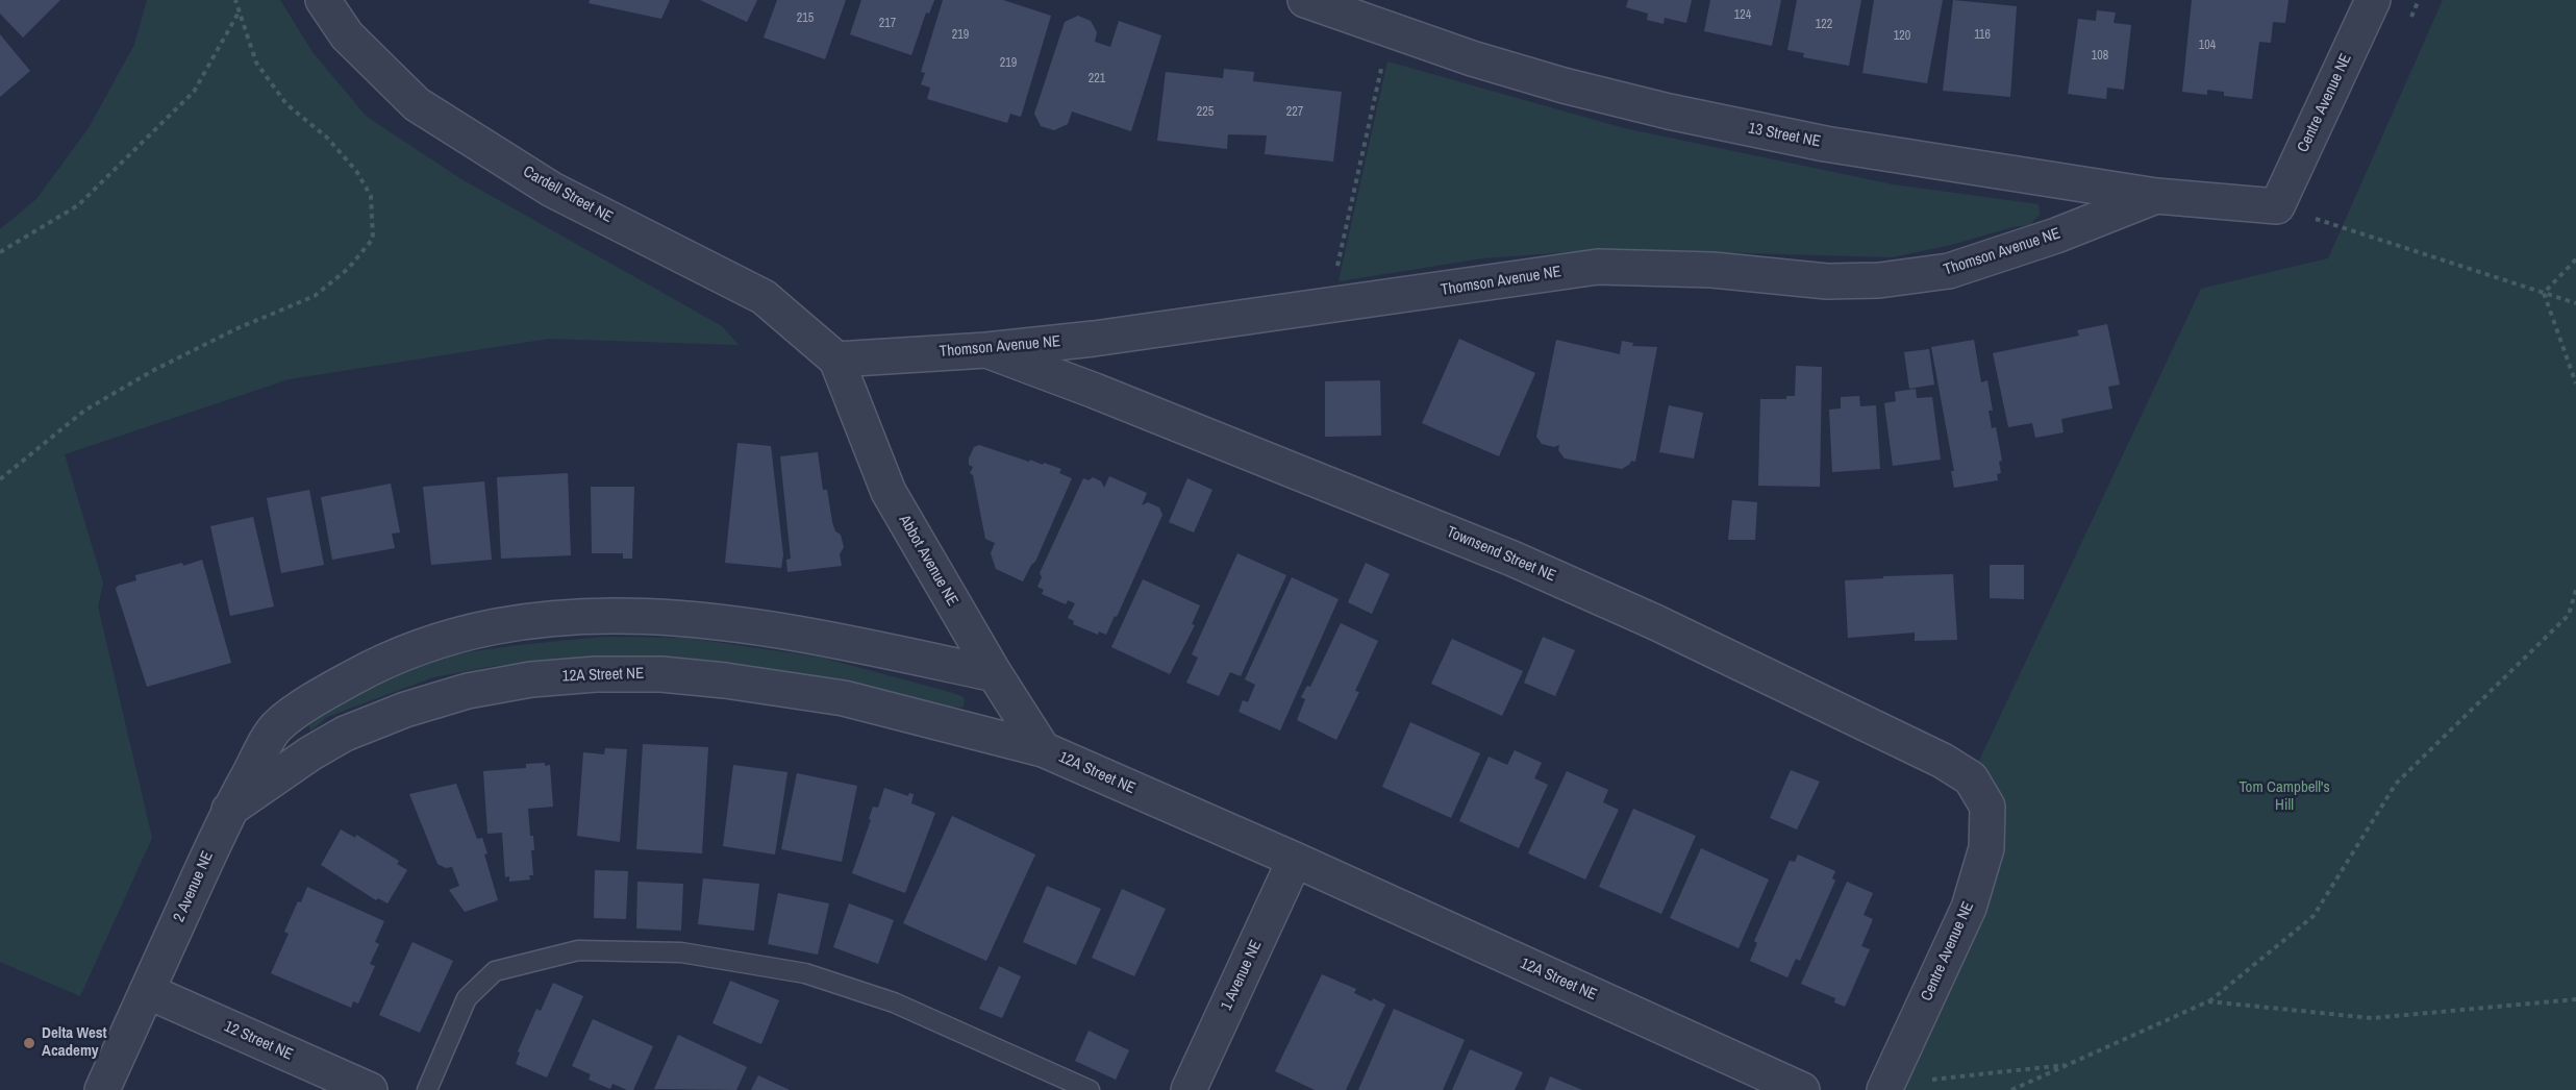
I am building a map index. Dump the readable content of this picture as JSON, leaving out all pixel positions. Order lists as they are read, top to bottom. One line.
{"streets":{"street":["Centre Avenue NE","13 Street NE","Cardell Street NE","Thomson Avenue NE","Townsend Street NE","Abbot Avenue NE","12A Street NE","2 Avenue NE","1 Avenue NE","12 Street NE"]},"crossings":[["Centre Avenue NE","13 Street NE"],["Centre Avenue NE","Townsend Street NE"],["13 Street NE","Thomson Avenue NE"],["Cardell Street NE","Thomson Avenue NE"],["Cardell Street NE","Abbot Avenue NE"],["Thomson Avenue NE","Townsend Street NE"],["Thomson Avenue NE","Abbot Avenue NE"],["Abbot Avenue NE","12A Street NE"],["12A Street NE","2 Avenue NE"],["12A Street NE","1 Avenue NE"],["2 Avenue NE","12 Street NE"]],"parks":["Tom Campbell's Hill"],"places":["Delta West Academy"],"house_numbers":["124","215","217","122","219","116","120","104","108","219","221","225","227"]}
